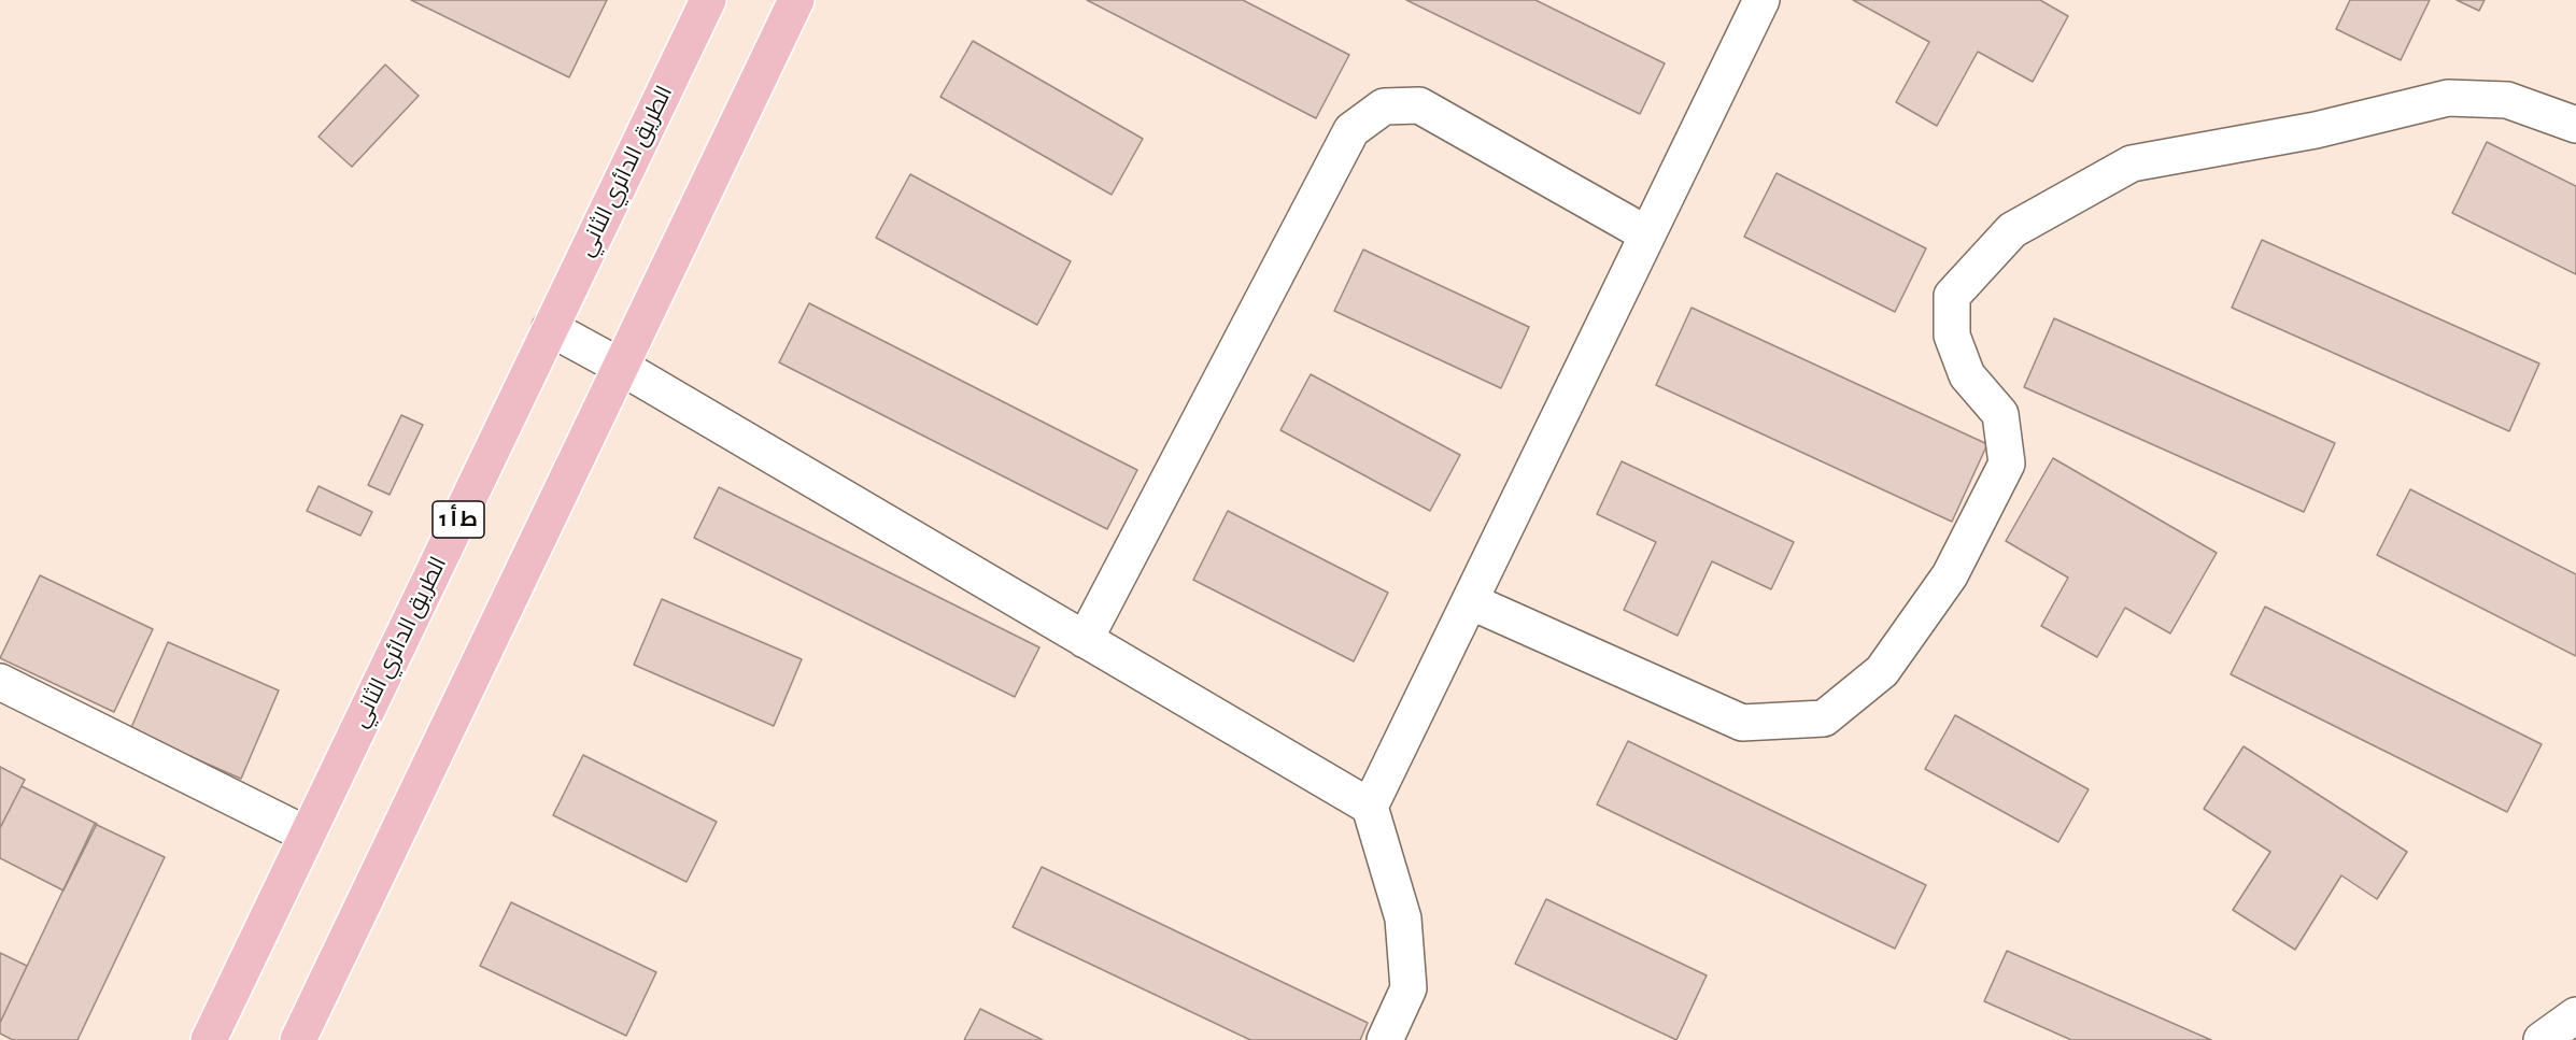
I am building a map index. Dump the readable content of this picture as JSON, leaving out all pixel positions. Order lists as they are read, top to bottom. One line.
{"streets":{"highway":["الطريق الدائري الثاني","ط أ 1"]}}
